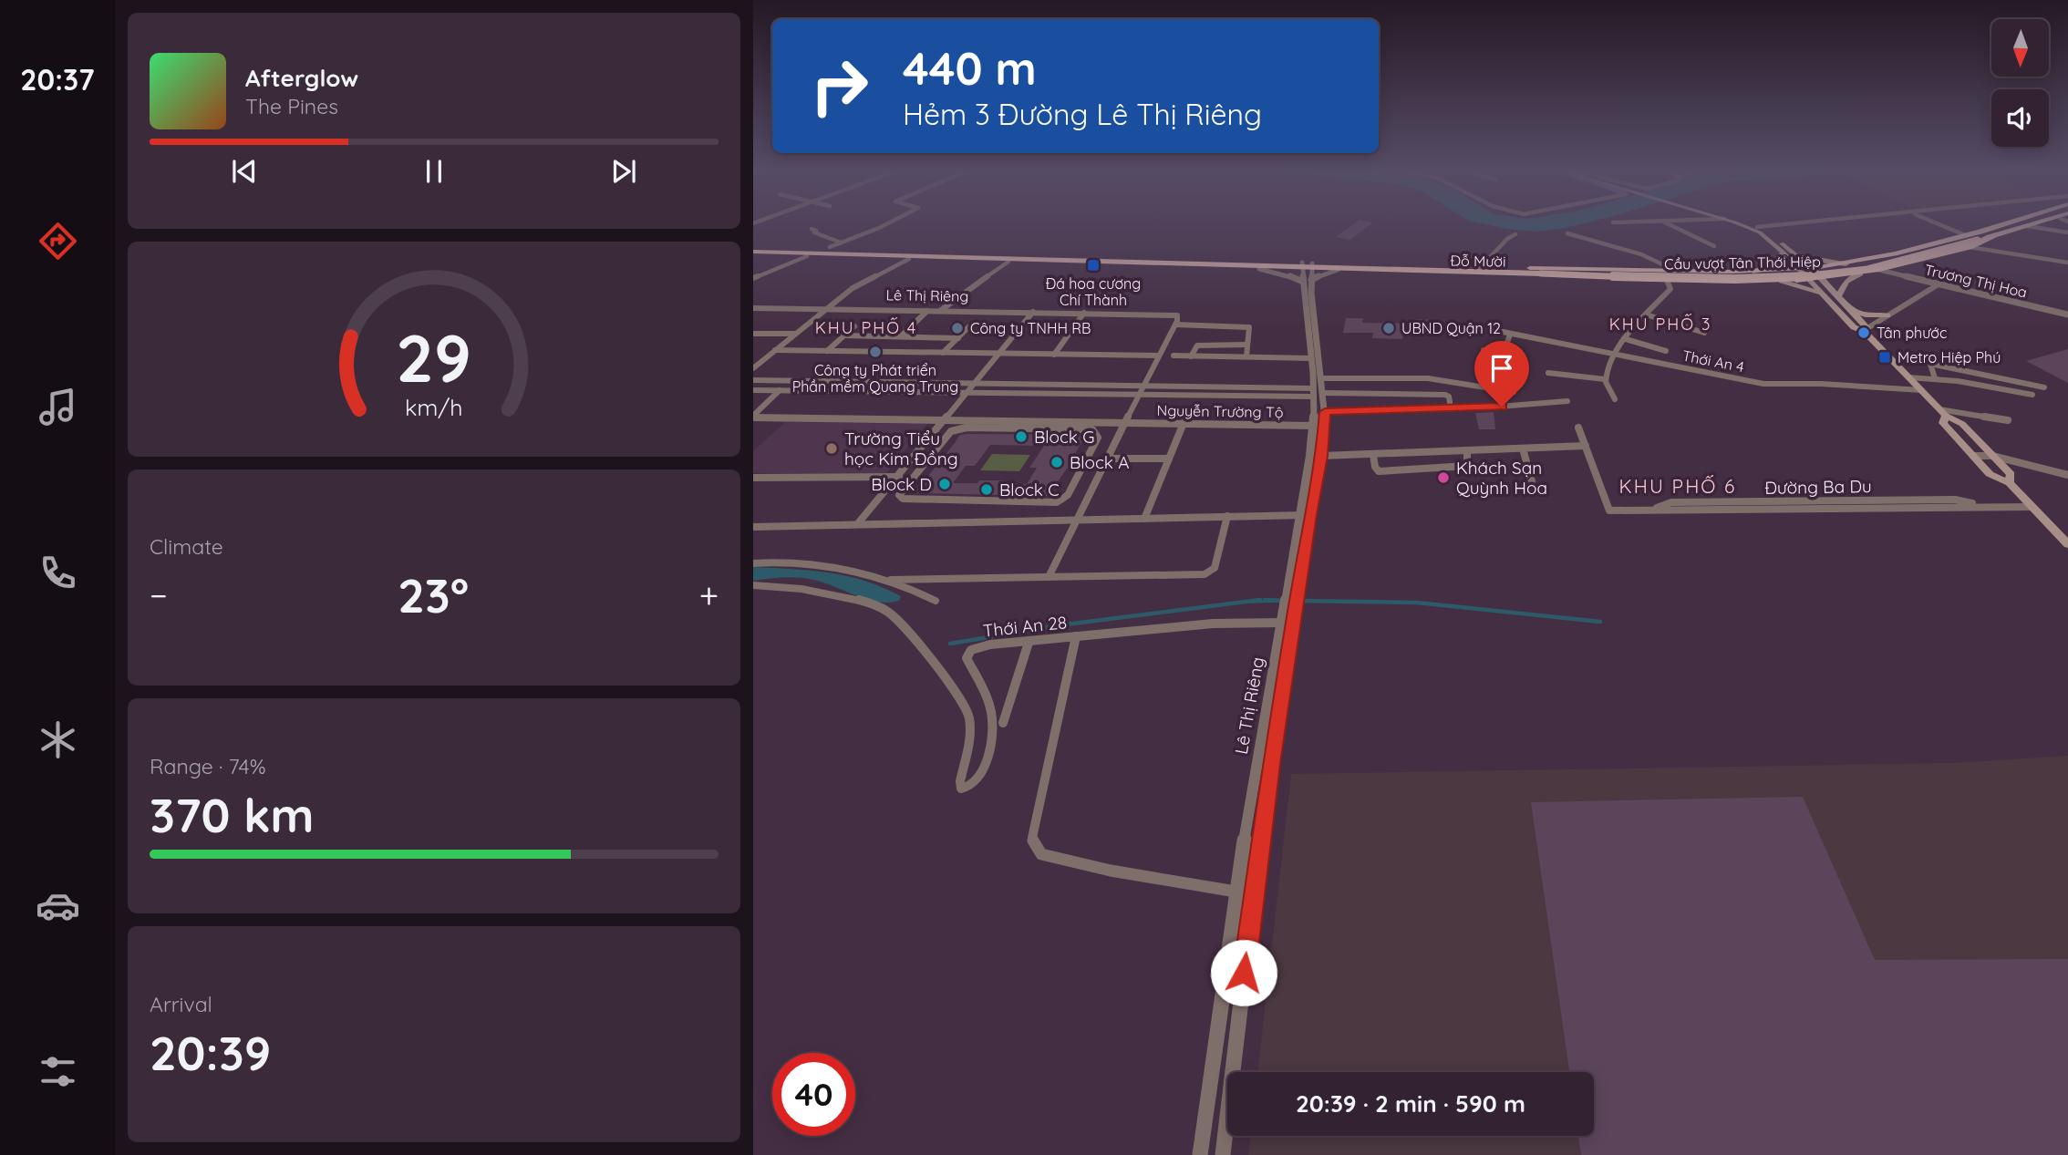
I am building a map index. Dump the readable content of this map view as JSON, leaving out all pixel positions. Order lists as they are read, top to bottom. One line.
{"streets":{"highway":["Đỗ Mười","Cầu vượt Tân Thới Hiệp"],"street":["Trương Thị Hoa","Lê Thị Riêng","Thới An 4","Nguyễn Trường Tộ","Đường Ba Du","Thới An 28"]},"crossings":[["Đỗ Mười","Cầu vượt Tân Thới Hiệp"],["Đỗ Mười","Trương Thị Hoa"],["Đỗ Mười","Lê Thị Riêng"],["Lê Thị Riêng","Nguyễn Trường Tộ"],["Lê Thị Riêng","Thới An 28"]],"districts":["KHU PHỐ 3","KHU PHỐ 4","KHU PHỐ 6"],"places":{"transit":["Đá hoa cương Chí Thành","Metro Hiệp Phú"],"other":["Công ty TNHH RB","UBND Quận 12","Tân phước","Công ty Phát triển Phần mềm Quang Trung","Block G","Trường Tiểu học Kim Đồng","Block A","Khách Sạn Quỳnh Hoa","Block D","Block C"]},"north":"bottom","page":{"tabs":"20:37","turn":["440 m","Hẻm 3 Đường Lê Thị Riêng"],"song":["Afterglow","The Pines"],"tile":["Climate",["Range · 74%","370 km"],["Arrival","20:39"]],"heat":["−","23°","+"],"limit":"40","trip":"20:39 · 2 min · 590 m","gauge":["29","km/h"]}}
